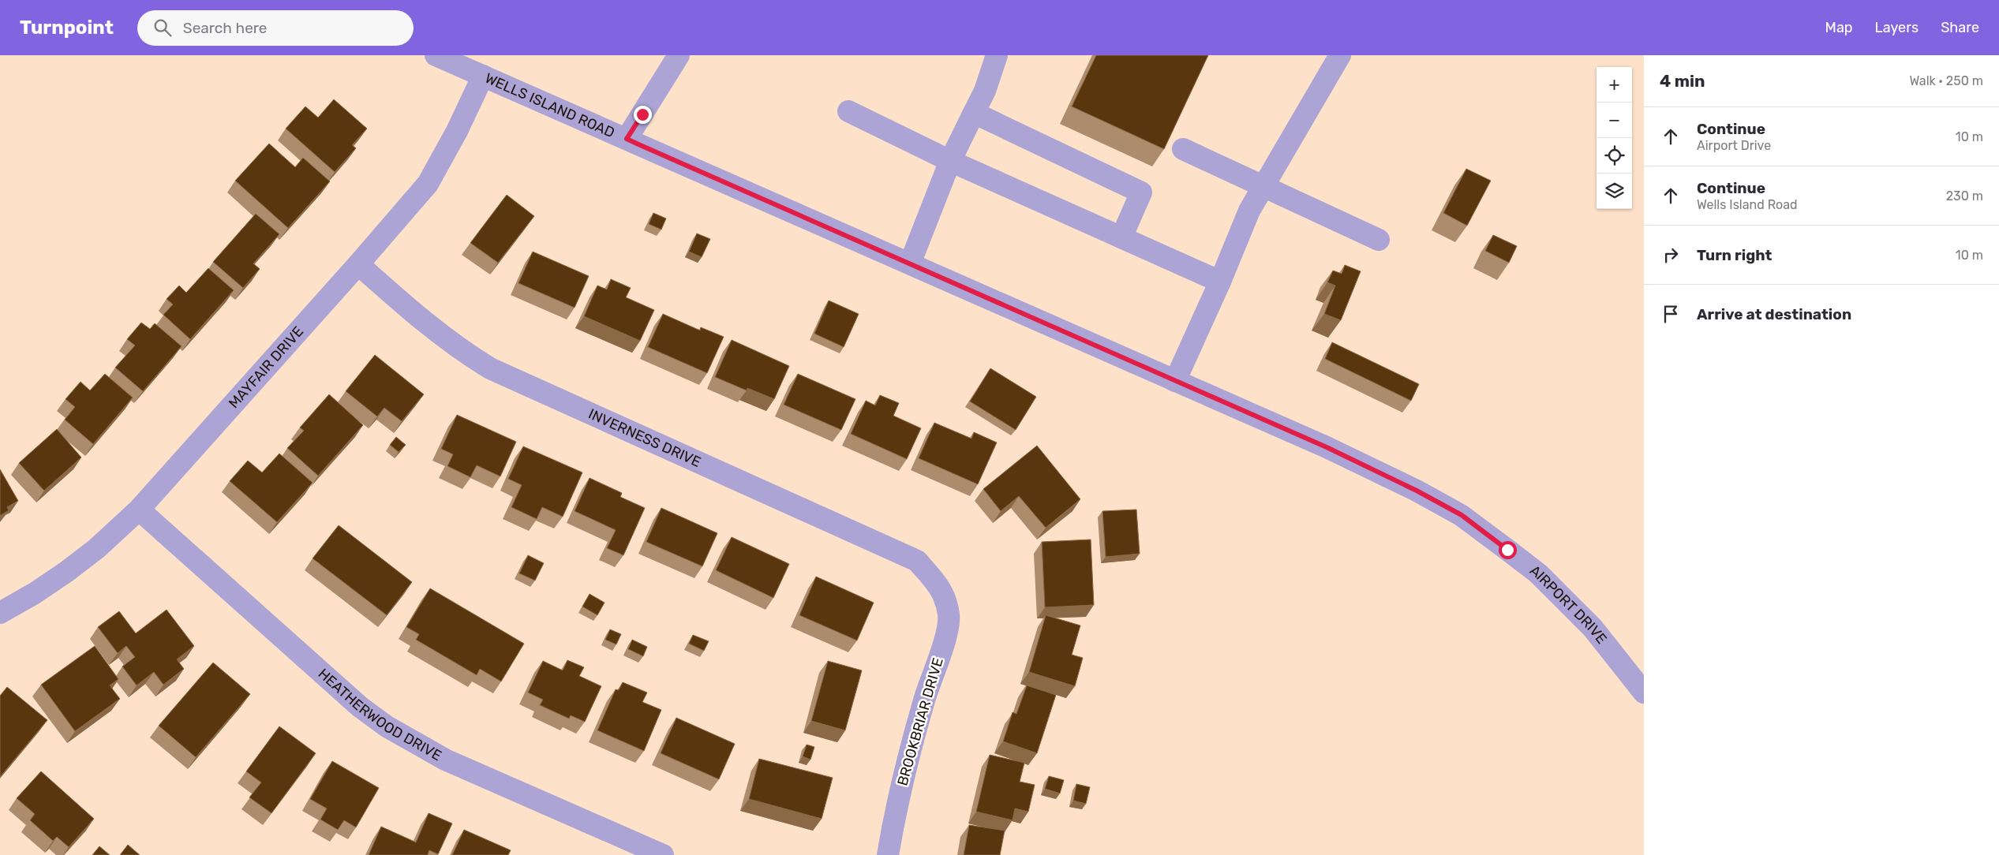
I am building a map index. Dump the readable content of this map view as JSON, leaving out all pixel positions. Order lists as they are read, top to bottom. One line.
{"streets":{"street":["WELLS ISLAND ROAD","MAYFAIR DRIVE","INVERNESS DRIVE","AIRPORT DRIVE","HEATHERWOOD DRIVE","BROOKBRIAR DRIVE"]},"crossings":[["WELLS ISLAND ROAD","MAYFAIR DRIVE"],["WELLS ISLAND ROAD","AIRPORT DRIVE"],["MAYFAIR DRIVE","INVERNESS DRIVE"],["MAYFAIR DRIVE","HEATHERWOOD DRIVE"],["INVERNESS DRIVE","BROOKBRIAR DRIVE"]],"page":{"header":"Turnpoint","search":"Search here","nav":["Map","Layers","Share"],"heading":["4 min","Walk · 250 m"],"map_buttons":["+","−"],"list":[["Continue","Airport Drive","10 m"],["Continue","Wells Island Road","230 m"],["Turn right","10 m"],"Arrive at destination"]}}
